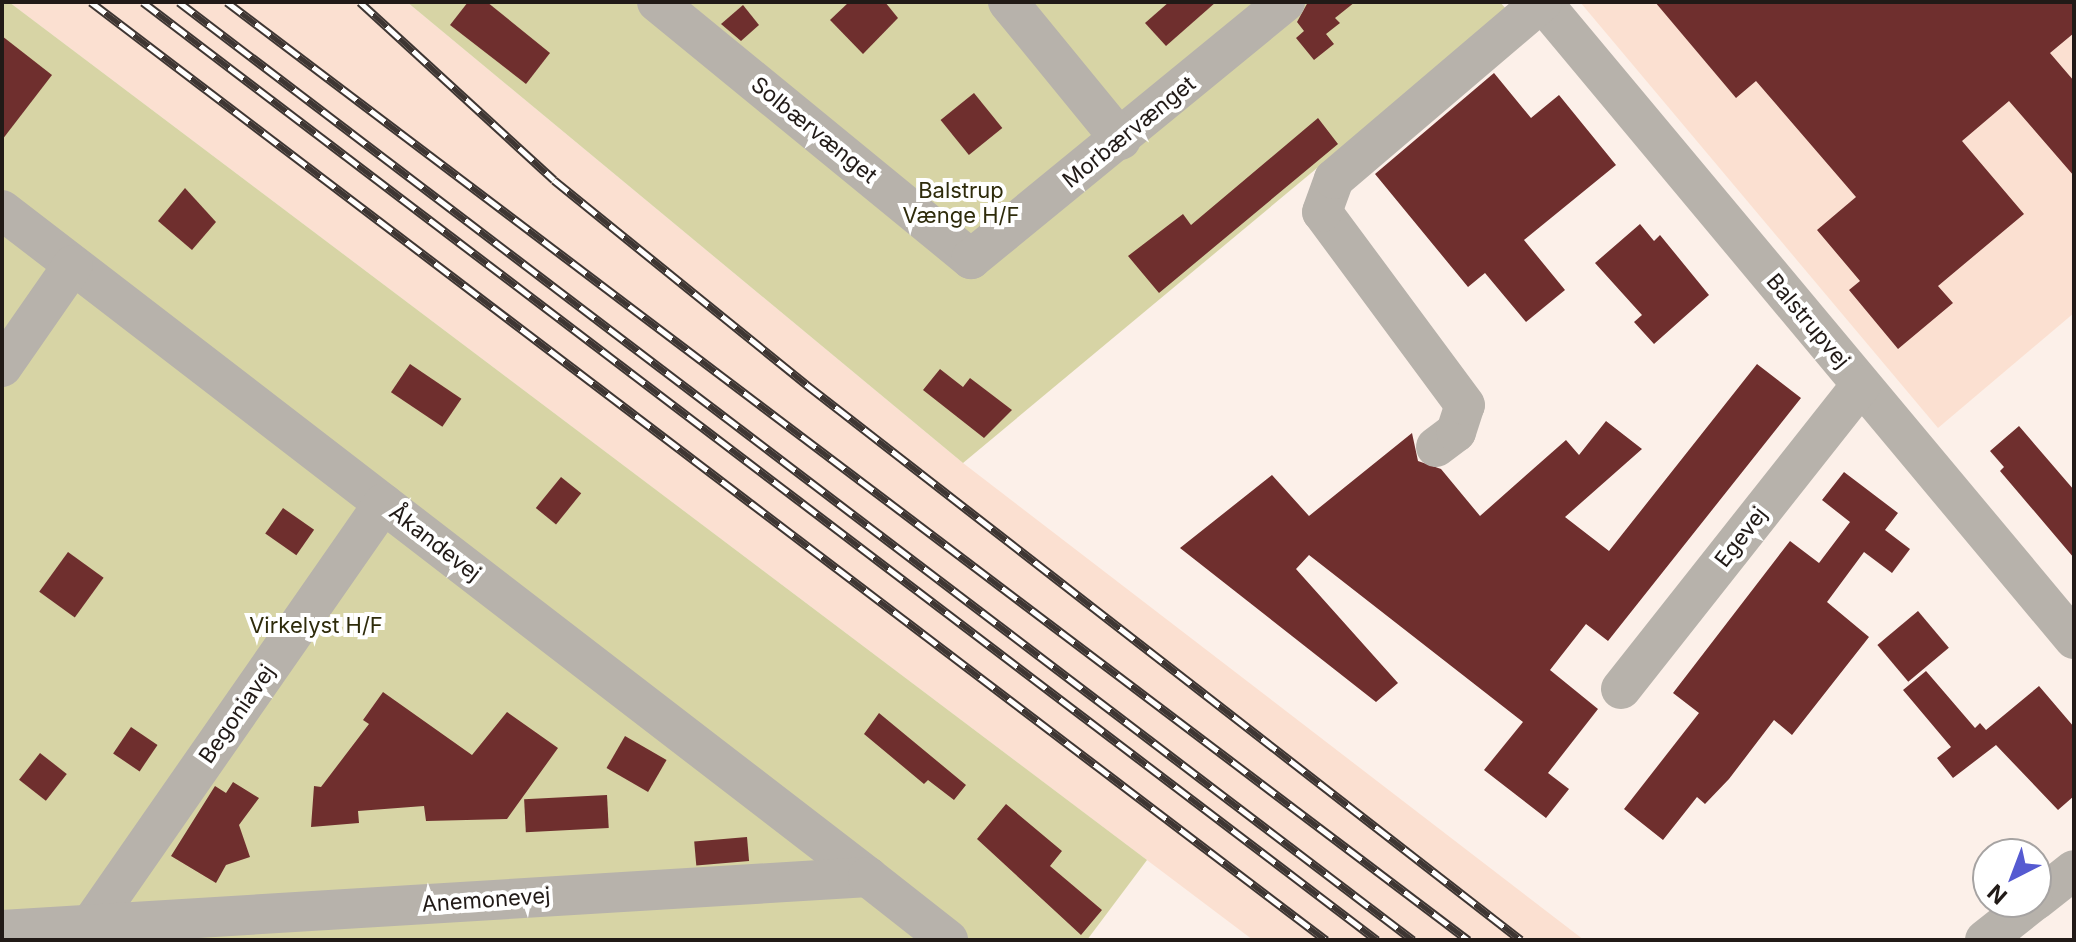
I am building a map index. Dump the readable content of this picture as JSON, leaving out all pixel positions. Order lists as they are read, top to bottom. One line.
{"streets":{"street":["Solbærvænget","Morbærvænget","Balstrupvej","Egevej","Åkandevej","Begoniavej","Anemonevej"]},"crossings":[["Solbærvænget","Morbærvænget"],["Balstrupvej","Egevej"],["Åkandevej","Begoniavej"],["Åkandevej","Anemonevej"],["Begoniavej","Anemonevej"]],"parks":["Balstrup Vænge H/F","Virkelyst H/F"],"north":"bottom left"}
